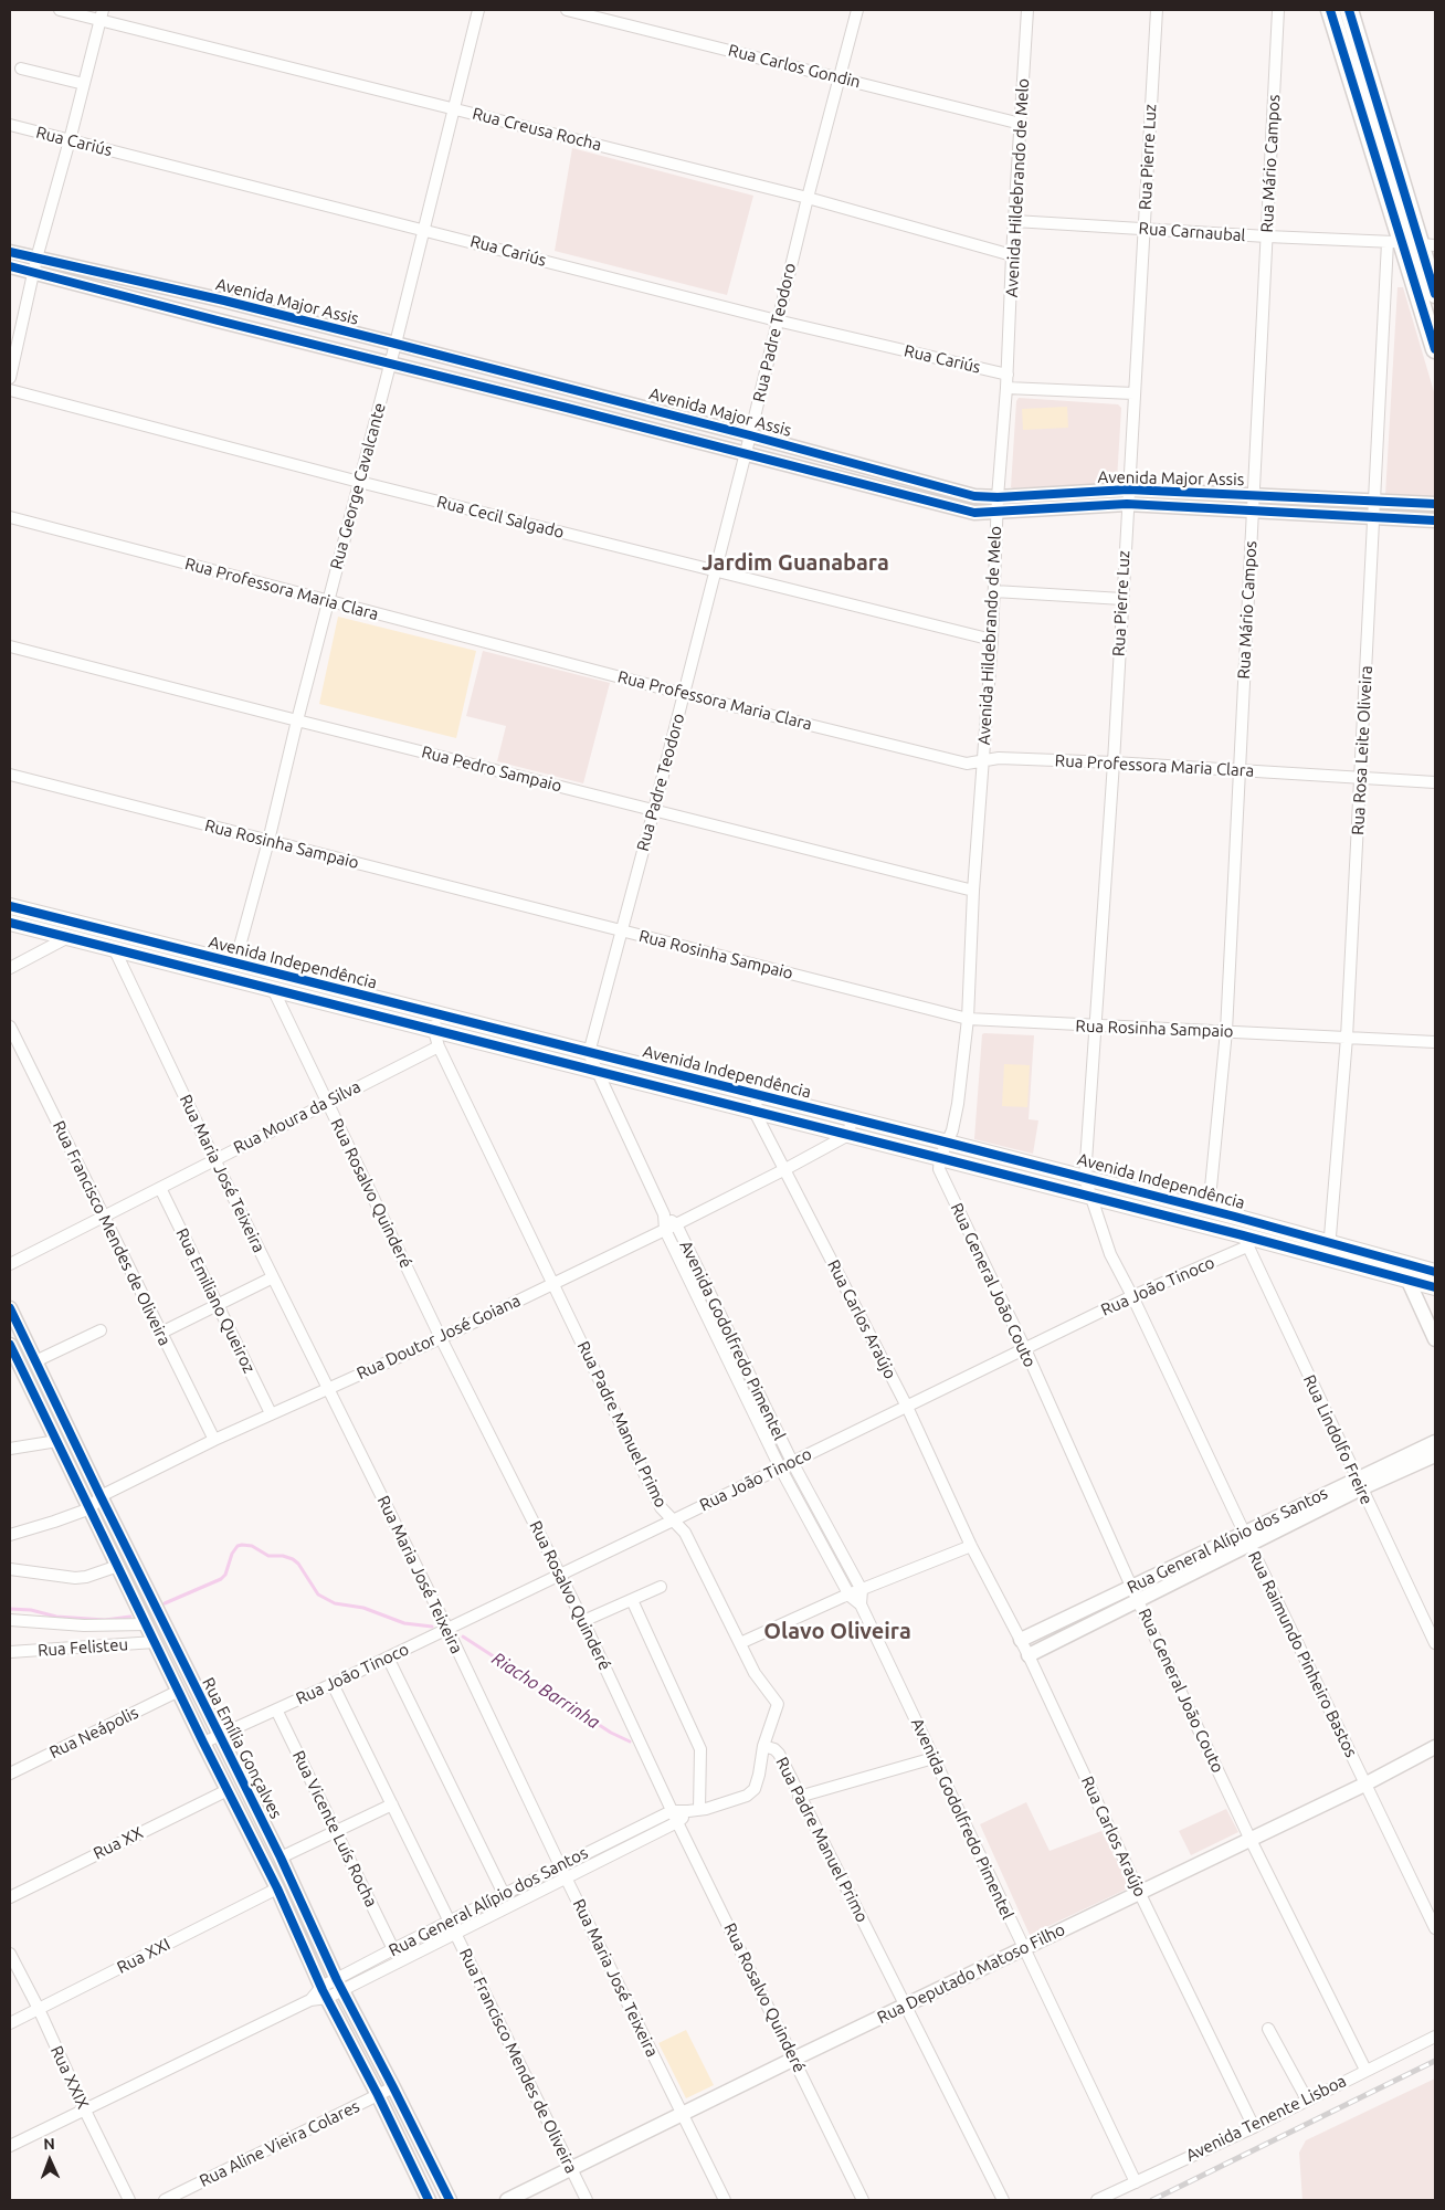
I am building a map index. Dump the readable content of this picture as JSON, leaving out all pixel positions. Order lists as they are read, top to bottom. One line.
{"streets":{"main road":["Avenida Independência"],"street":["Rua Carlos Gondin","Rua Creusa Rocha","Rua Cariús","Rua Pierre Luz","Rua Mário Campos","Avenida Hildebrando de Melo","Rua Carnaubal","Avenida Major Assis","Rua Padre Teodoro","Rua George Cavalcante","Rua Cecil Salgado","Rua Professora Maria Clara","Rua Rosa Leite Oliveira","Rua Pedro Sampaio","Rua Rosinha Sampaio","Rua Moura da Silva","Rua Maria José Teixeira","Rua Rosalvo Quinderé","Rua Francisco Mendes de Oliveira","Rua General João Couto","Rua João Tinoco","Rua Emiliano Queiroz","Rua Carlos Araújo","Rua Doutor José Goiana","Avenida Godolfredo Pimentel","Rua Padre Manuel Primo","Rua Lindolfo Freire","Rua General Alípio dos Santos","Rua Felisteu","Rua Raimundo Pinheiro Bastos","Rua Neápolis","Rua Emília Gonçalves","Rua Vicente Luís Rocha","Rua XX","Rua XXI","Rua Deputado Matoso Filho","Rua XXIX","Avenida Tenente Lisboa","Rua Aline Vieira Colares"]},"crossings":[["Rua Carlos Gondin","Avenida Hildebrando de Melo"],["Rua Carlos Gondin","Rua Padre Teodoro"],["Rua Creusa Rocha","Avenida Hildebrando de Melo"],["Rua Creusa Rocha","Rua Padre Teodoro"],["Rua Creusa Rocha","Rua George Cavalcante"],["Rua Cariús","Avenida Hildebrando de Melo"],["Rua Cariús","Rua Padre Teodoro"],["Rua Cariús","Rua George Cavalcante"],["Rua Pierre Luz","Rua Carnaubal"],["Rua Pierre Luz","Avenida Major Assis"],["Rua Pierre Luz","Rua Professora Maria Clara"],["Rua Pierre Luz","Rua Rosinha Sampaio"],["Rua Pierre Luz","Avenida Independência"],["Rua Pierre Luz","Rua Raimundo Pinheiro Bastos"],["Rua Mário Campos","Rua Carnaubal"],["Rua Mário Campos","Avenida Major Assis"],["Rua Mário Campos","Rua Professora Maria Clara"],["Rua Mário Campos","Rua Rosinha Sampaio"],["Rua Mário Campos","Avenida Independência"],["Avenida Hildebrando de Melo","Rua Carnaubal"],["Avenida Hildebrando de Melo","Avenida Major Assis"],["Avenida Hildebrando de Melo","Rua Cecil Salgado"],["Avenida Hildebrando de Melo","Rua Professora Maria Clara"],["Avenida Hildebrando de Melo","Rua Pedro Sampaio"],["Avenida Hildebrando de Melo","Rua Rosinha Sampaio"],["Avenida Hildebrando de Melo","Avenida Independência"],["Avenida Hildebrando de Melo","Rua General João Couto"],["Rua Carnaubal","Rua Rosa Leite Oliveira"],["Avenida Major Assis","Rua Padre Teodoro"],["Avenida Major Assis","Rua George Cavalcante"],["Avenida Major Assis","Rua Rosa Leite Oliveira"],["Rua Padre Teodoro","Rua Cecil Salgado"],["Rua Padre Teodoro","Rua Professora Maria Clara"],["Rua Padre Teodoro","Rua Pedro Sampaio"],["Rua Padre Teodoro","Rua Rosinha Sampaio"],["Rua Padre Teodoro","Avenida Independência"],["Rua George Cavalcante","Rua Cecil Salgado"],["Rua George Cavalcante","Rua Professora Maria Clara"],["Rua George Cavalcante","Rua Pedro Sampaio"],["Rua George Cavalcante","Rua Rosinha Sampaio"],["Rua George Cavalcante","Avenida Independência"],["Rua Professora Maria Clara","Rua Rosa Leite Oliveira"],["Rua Rosa Leite Oliveira","Rua Rosinha Sampaio"],["Rua Rosa Leite Oliveira","Avenida Independência"],["Avenida Independência","Rua Moura da Silva"],["Avenida Independência","Rua Maria José Teixeira"],["Avenida Independência","Rua Rosalvo Quinderé"],["Avenida Independência","Rua General João Couto"],["Avenida Independência","Rua João Tinoco"],["Avenida Independência","Rua Carlos Araújo"],["Avenida Independência","Rua Doutor José Goiana"],["Avenida Independência","Rua Padre Manuel Primo"],["Avenida Independência","Rua Lindolfo Freire"],["Avenida Independência","Rua Raimundo Pinheiro Bastos"],["Rua Moura da Silva","Rua Maria José Teixeira"],["Rua Moura da Silva","Rua Rosalvo Quinderé"],["Rua Moura da Silva","Rua Francisco Mendes de Oliveira"],["Rua Moura da Silva","Rua Emiliano Queiroz"],["Rua Moura da Silva","Rua Padre Manuel Primo"],["Rua Maria José Teixeira","Rua João Tinoco"],["Rua Maria José Teixeira","Rua Doutor José Goiana"],["Rua Maria José Teixeira","Rua General Alípio dos Santos"],["Rua Maria José Teixeira","Rua Deputado Matoso Filho"],["Rua Rosalvo Quinderé","Rua João Tinoco"],["Rua Rosalvo Quinderé","Rua Doutor José Goiana"],["Rua Rosalvo Quinderé","Rua General Alípio dos Santos"],["Rua Rosalvo Quinderé","Rua Deputado Matoso Filho"],["Rua Francisco Mendes de Oliveira","Rua João Tinoco"],["Rua Francisco Mendes de Oliveira","Rua Doutor José Goiana"],["Rua Francisco Mendes de Oliveira","Rua General Alípio dos Santos"],["Rua Francisco Mendes de Oliveira","Rua Deputado Matoso Filho"],["Rua General João Couto","Rua João Tinoco"],["Rua General João Couto","Rua General Alípio dos Santos"],["Rua General João Couto","Rua Deputado Matoso Filho"],["Rua General João Couto","Avenida Tenente Lisboa"],["Rua João Tinoco","Rua Carlos Araújo"],["Rua João Tinoco","Avenida Godolfredo Pimentel"],["Rua João Tinoco","Rua Padre Manuel Primo"],["Rua João Tinoco","Rua Lindolfo Freire"],["Rua João Tinoco","Rua Raimundo Pinheiro Bastos"],["Rua João Tinoco","Rua Emília Gonçalves"],["Rua João Tinoco","Rua Vicente Luís Rocha"],["Rua Emiliano Queiroz","Rua Doutor José Goiana"],["Rua Carlos Araújo","Rua Doutor José Goiana"],["Rua Carlos Araújo","Rua General Alípio dos Santos"],["Rua Carlos Araújo","Rua Deputado Matoso Filho"],["Rua Carlos Araújo","Avenida Tenente Lisboa"],["Rua Doutor José Goiana","Avenida Godolfredo Pimentel"],["Rua Doutor José Goiana","Rua Padre Manuel Primo"],["Rua Doutor José Goiana","Rua Emília Gonçalves"],["Avenida Godolfredo Pimentel","Rua Deputado Matoso Filho"],["Avenida Godolfredo Pimentel","Avenida Tenente Lisboa"],["Rua Padre Manuel Primo","Rua Deputado Matoso Filho"],["Rua Lindolfo Freire","Rua General Alípio dos Santos"],["Rua General Alípio dos Santos","Rua Raimundo Pinheiro Bastos"],["Rua General Alípio dos Santos","Rua Emília Gonçalves"],["Rua General Alípio dos Santos","Rua Vicente Luís Rocha"],["Rua General Alípio dos Santos","Rua XXIX"],["Rua Felisteu","Rua Emília Gonçalves"],["Rua Raimundo Pinheiro Bastos","Rua Deputado Matoso Filho"],["Rua Neápolis","Rua Emília Gonçalves"],["Rua Emília Gonçalves","Rua XX"],["Rua Emília Gonçalves","Rua XXI"],["Rua Emília Gonçalves","Rua Aline Vieira Colares"],["Rua XXI","Rua XXIX"]],"districts":["Jardim Guanabara","Olavo Oliveira"],"water":["Riacho Barrinha"],"north":"top"}
